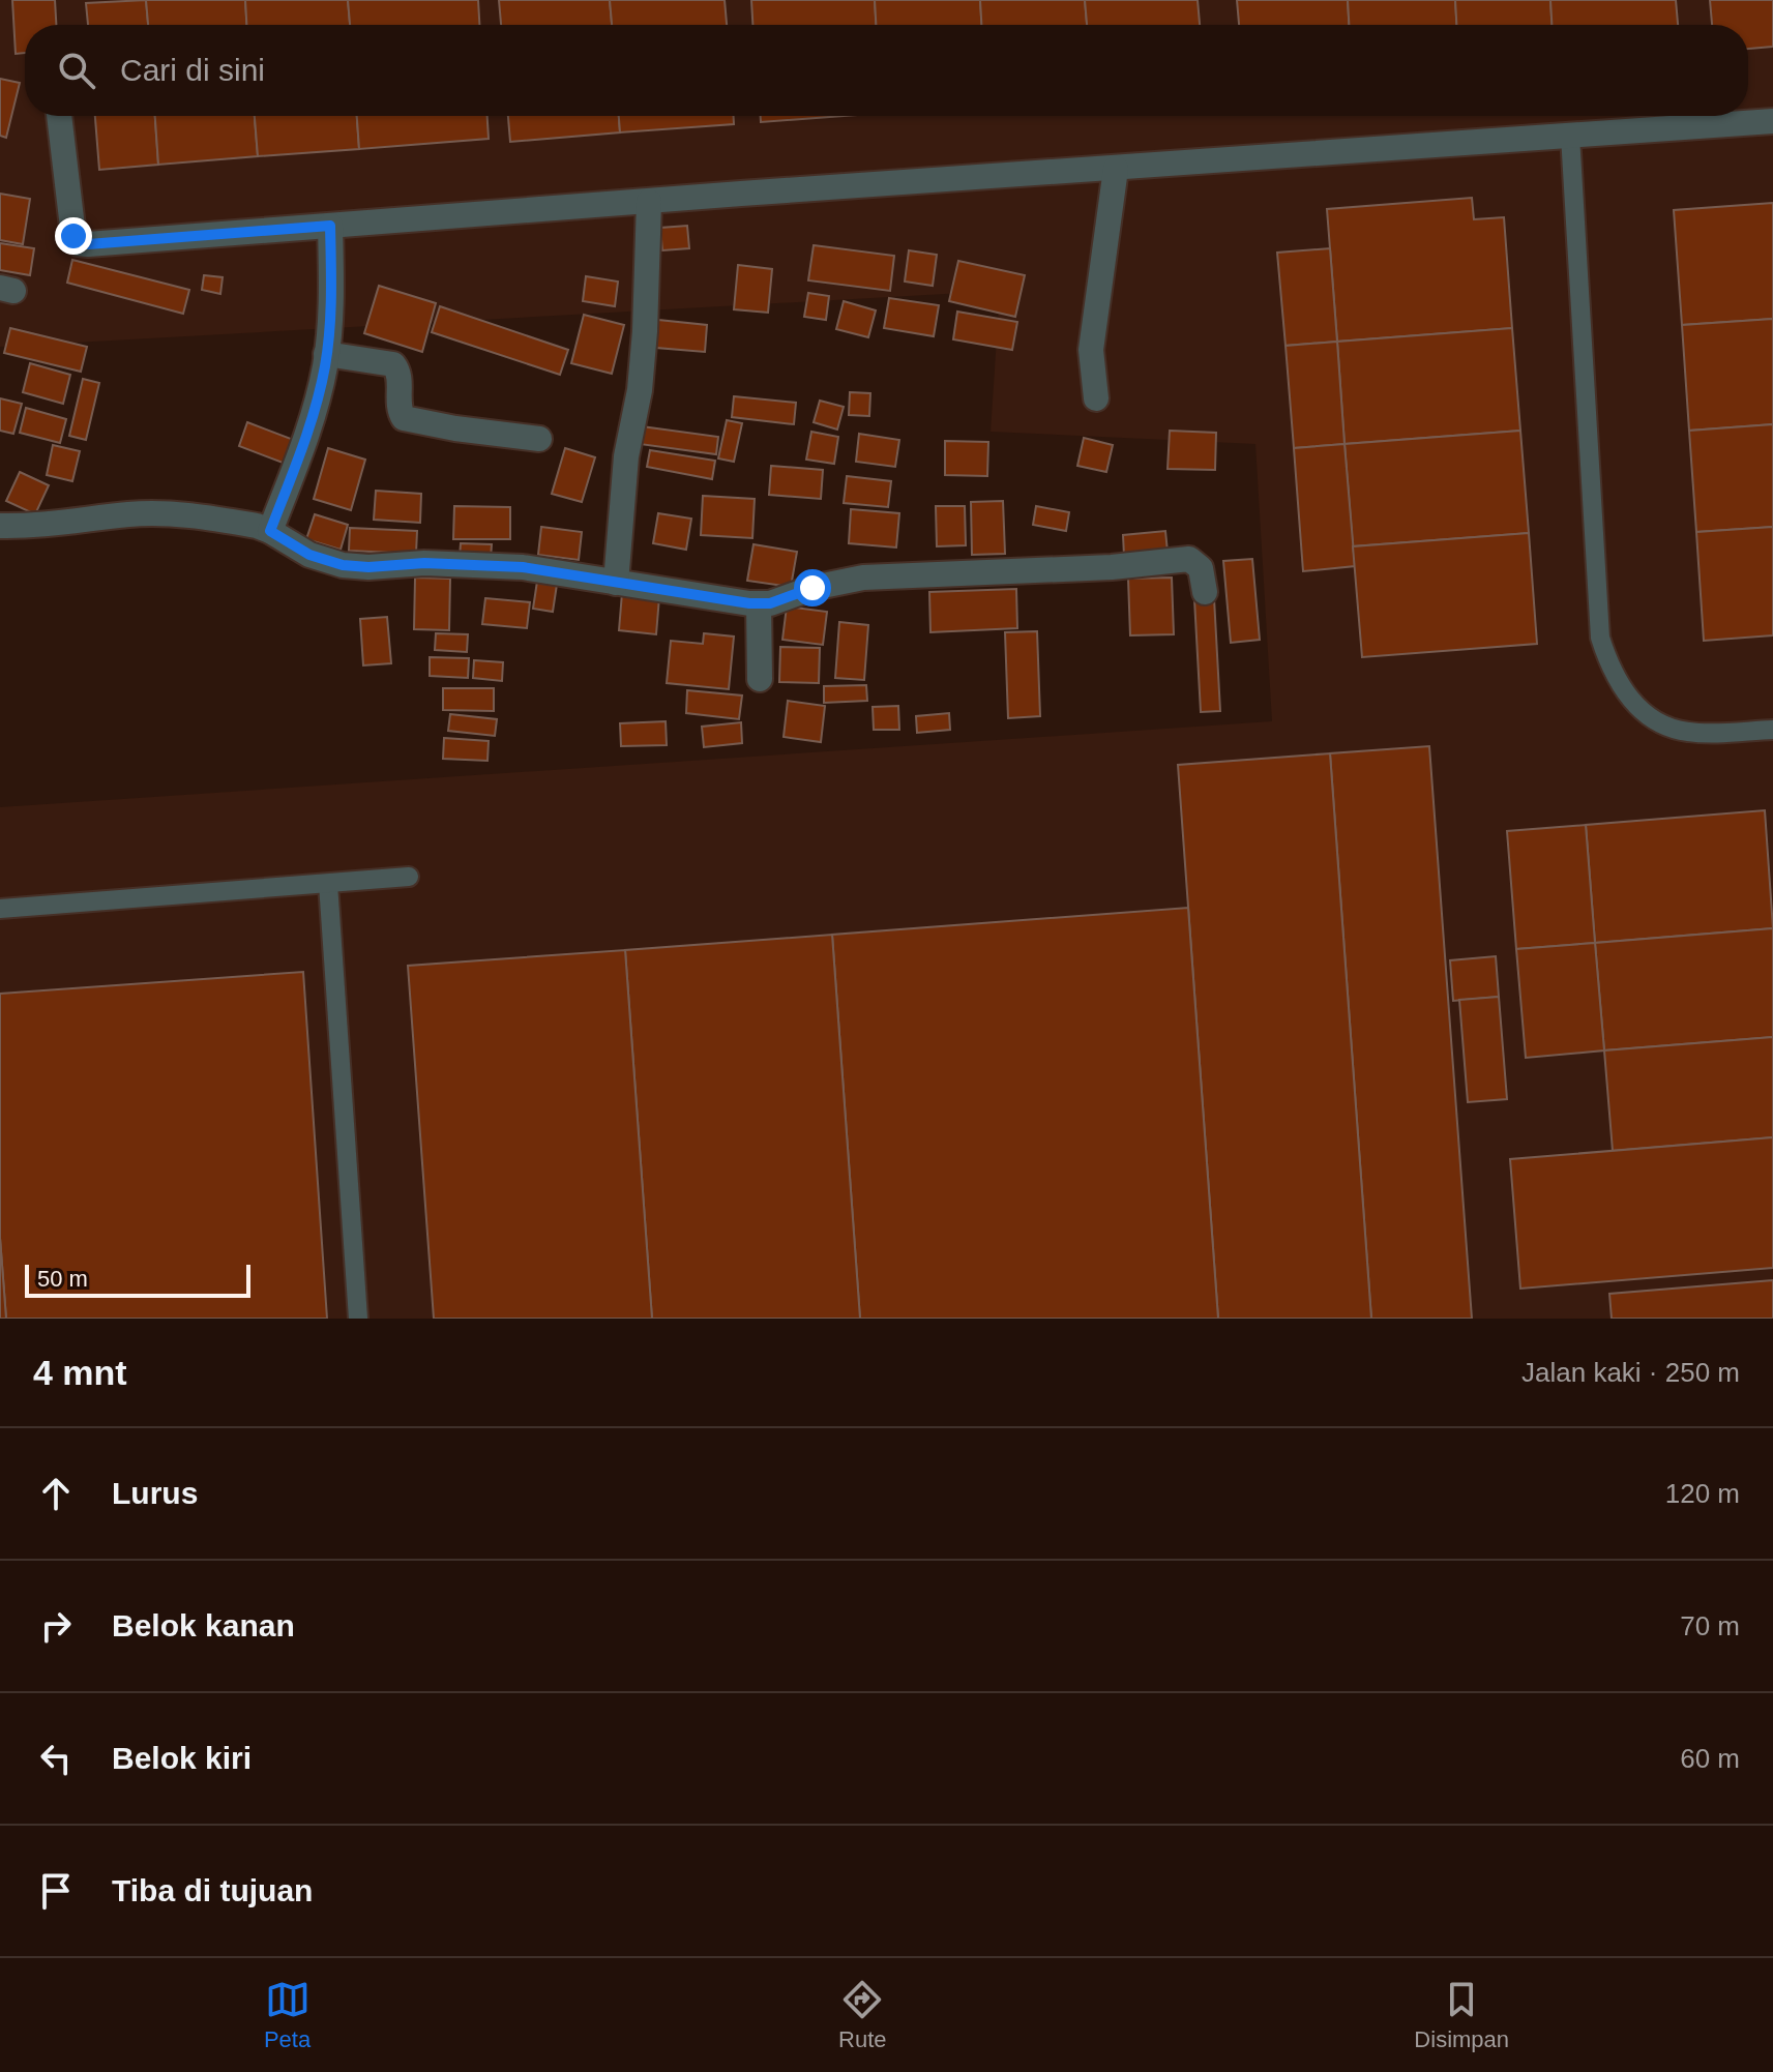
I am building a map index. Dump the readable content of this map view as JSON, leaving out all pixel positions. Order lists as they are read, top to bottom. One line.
{"scale_bar":"50 m","page":{"search":"Cari di sini","scale":"50 m","heading":["4 mnt","Jalan kaki · 250 m"],"list":[["Lurus","120 m"],["Belok kanan","70 m"],["Belok kiri","60 m"],"Tiba di tujuan"],"nav":["Peta","Rute","Disimpan"]}}
